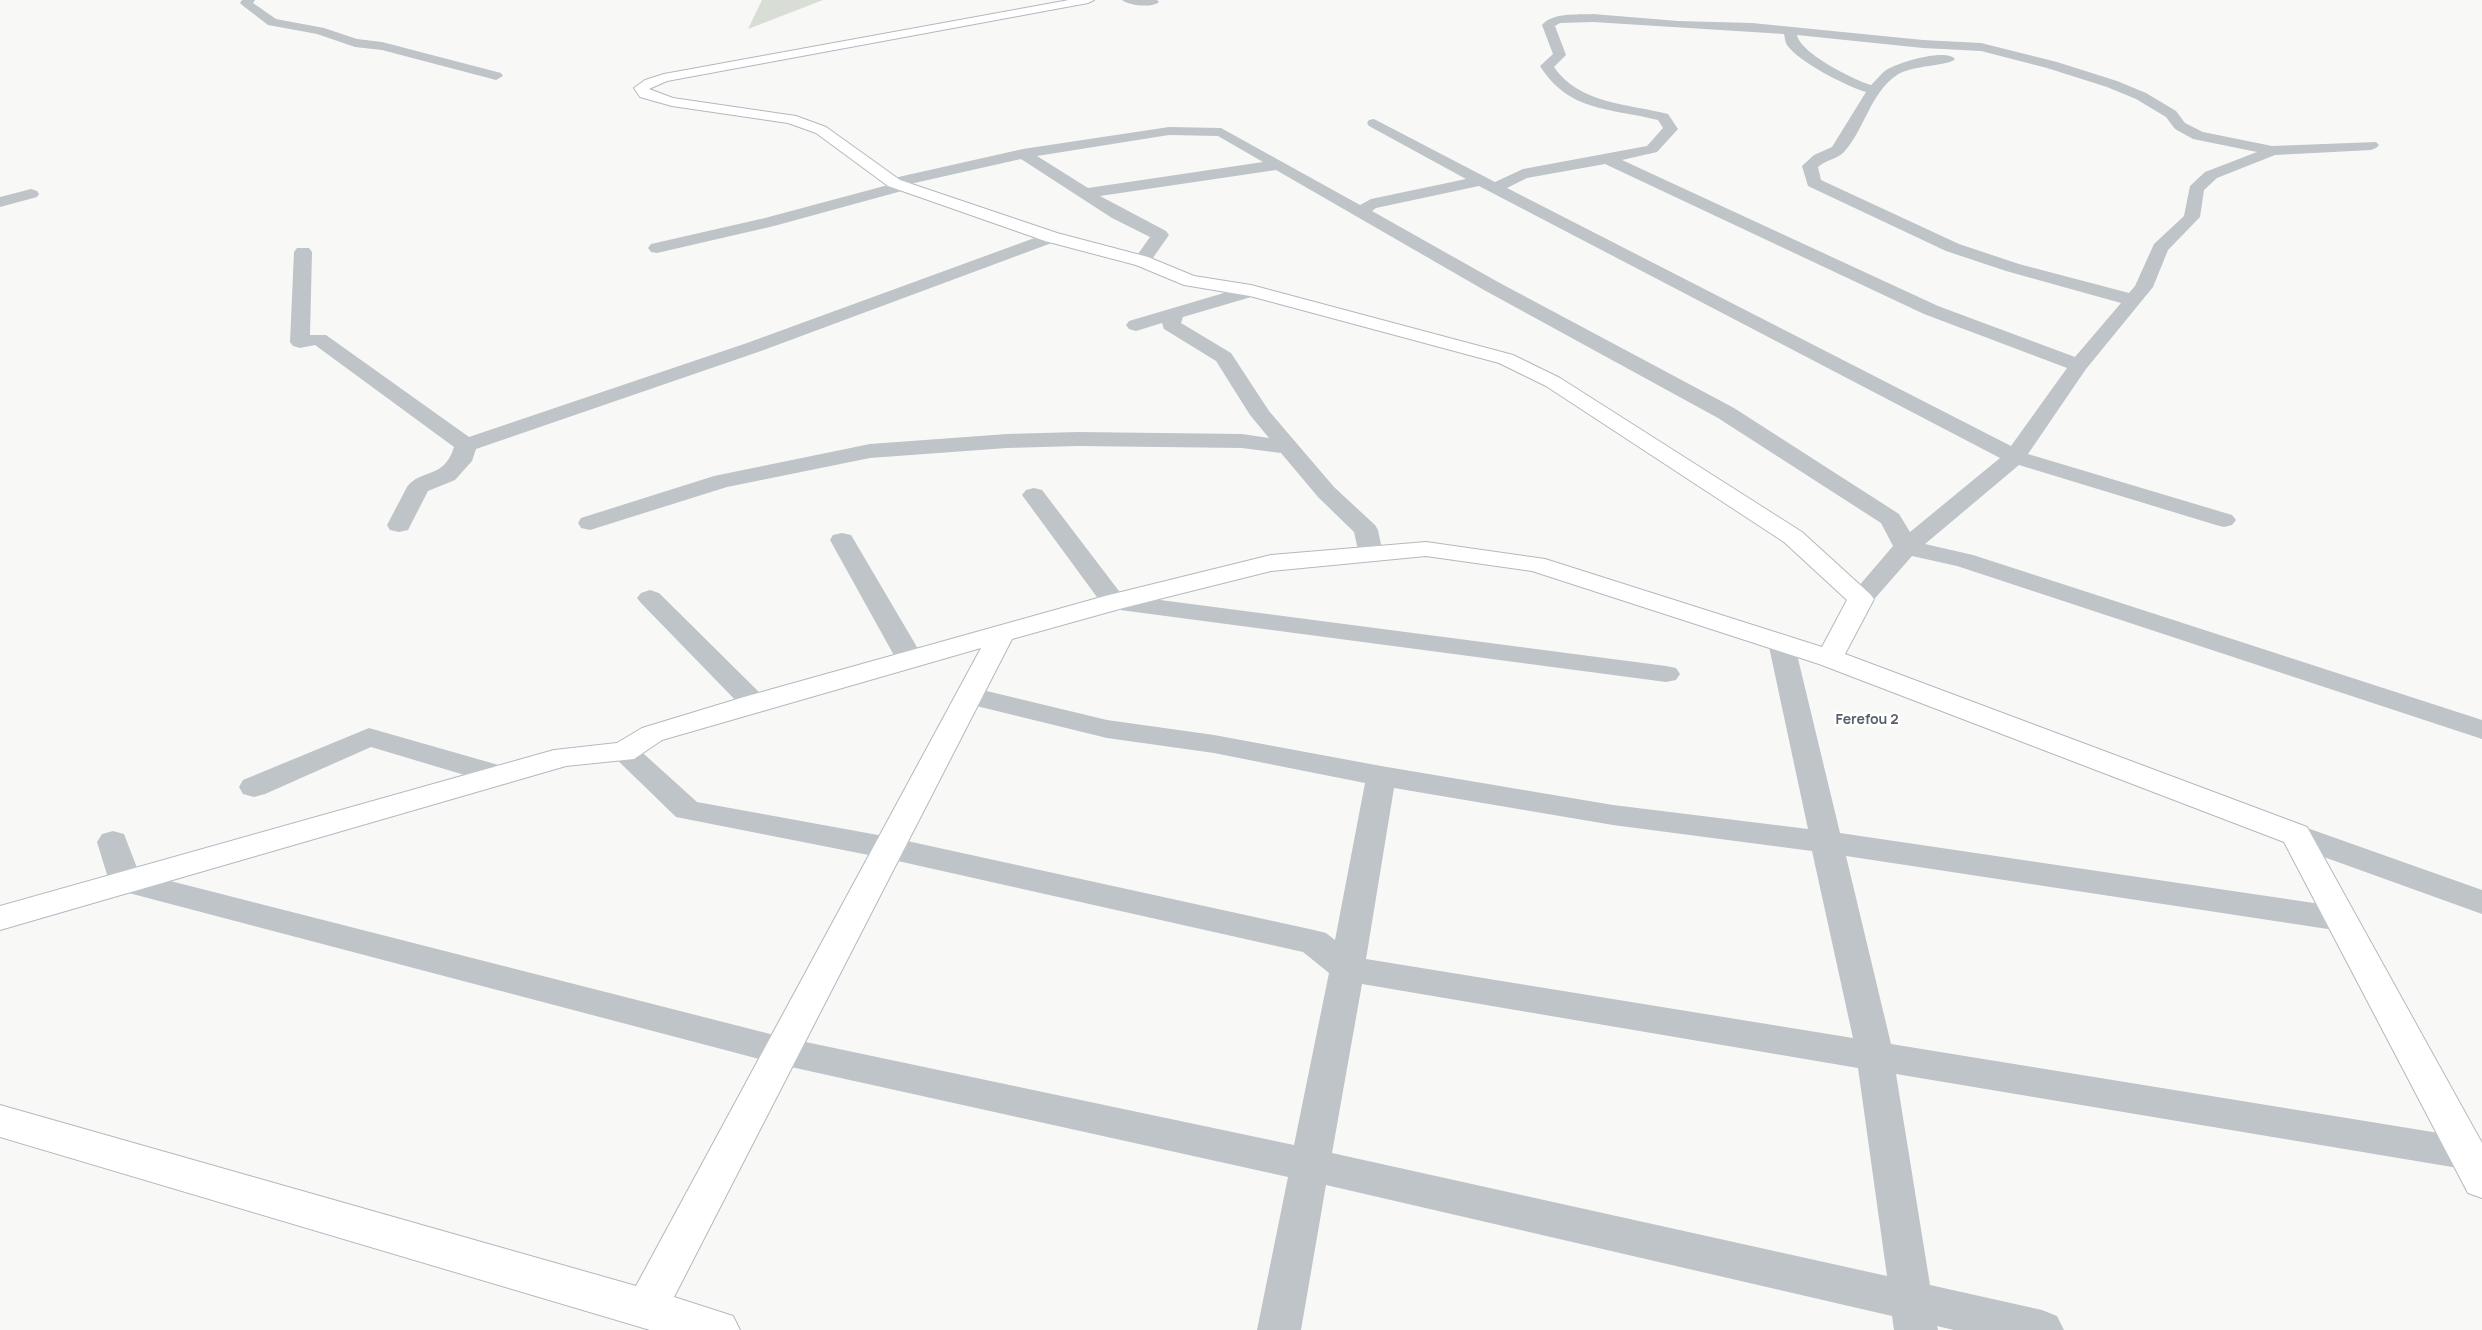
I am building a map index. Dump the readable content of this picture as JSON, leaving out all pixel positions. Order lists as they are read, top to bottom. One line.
{"districts":["Ferefou 2"]}
